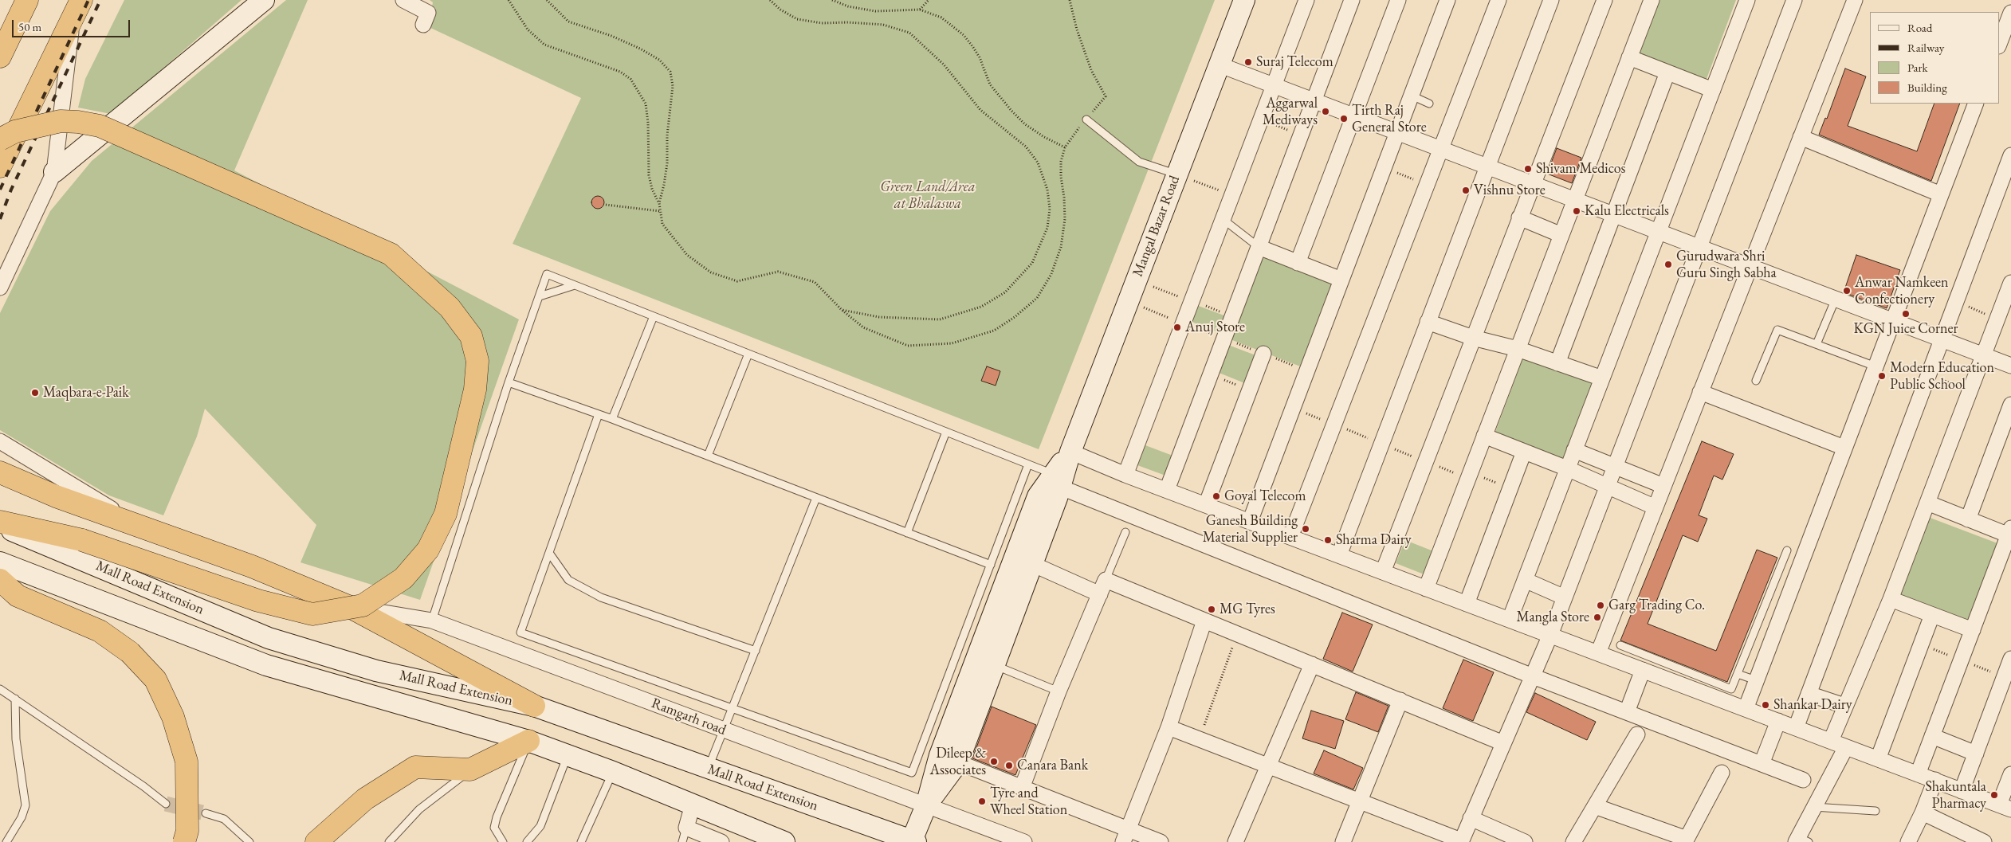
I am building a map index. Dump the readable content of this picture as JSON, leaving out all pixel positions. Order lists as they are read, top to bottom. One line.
{"streets":{"main road":["Mangal Bazar Road","Mall Road Extension"],"street":["Ramgarh road"]},"parks":["Green Land/Area at Bhalaswa"],"places":["Suraj Telecom","Aggarwal Mediways","Tirth Raj General Store","Shivam Medicos","Vishnu Store","Kalu Electricals","Gurudwara Shri Guru Singh Sabha","Anwar Namkeen Confectionery","KGN Juice Corner","Anuj Store","Modern Education Public School","Maqbara-e-Paik","Goyal Telecom","Ganesh Building Material Supplier","Sharma Dairy","Garg Trading Co.","MG Tyres","Mangla Store","Shankar Dairy","Dileep & Associates","Canara Bank","Shakuntala Pharmacy","Tyre and Wheel Station"],"legend":["Road","Railway","Park","Building"],"scale_bar":"50 m"}
